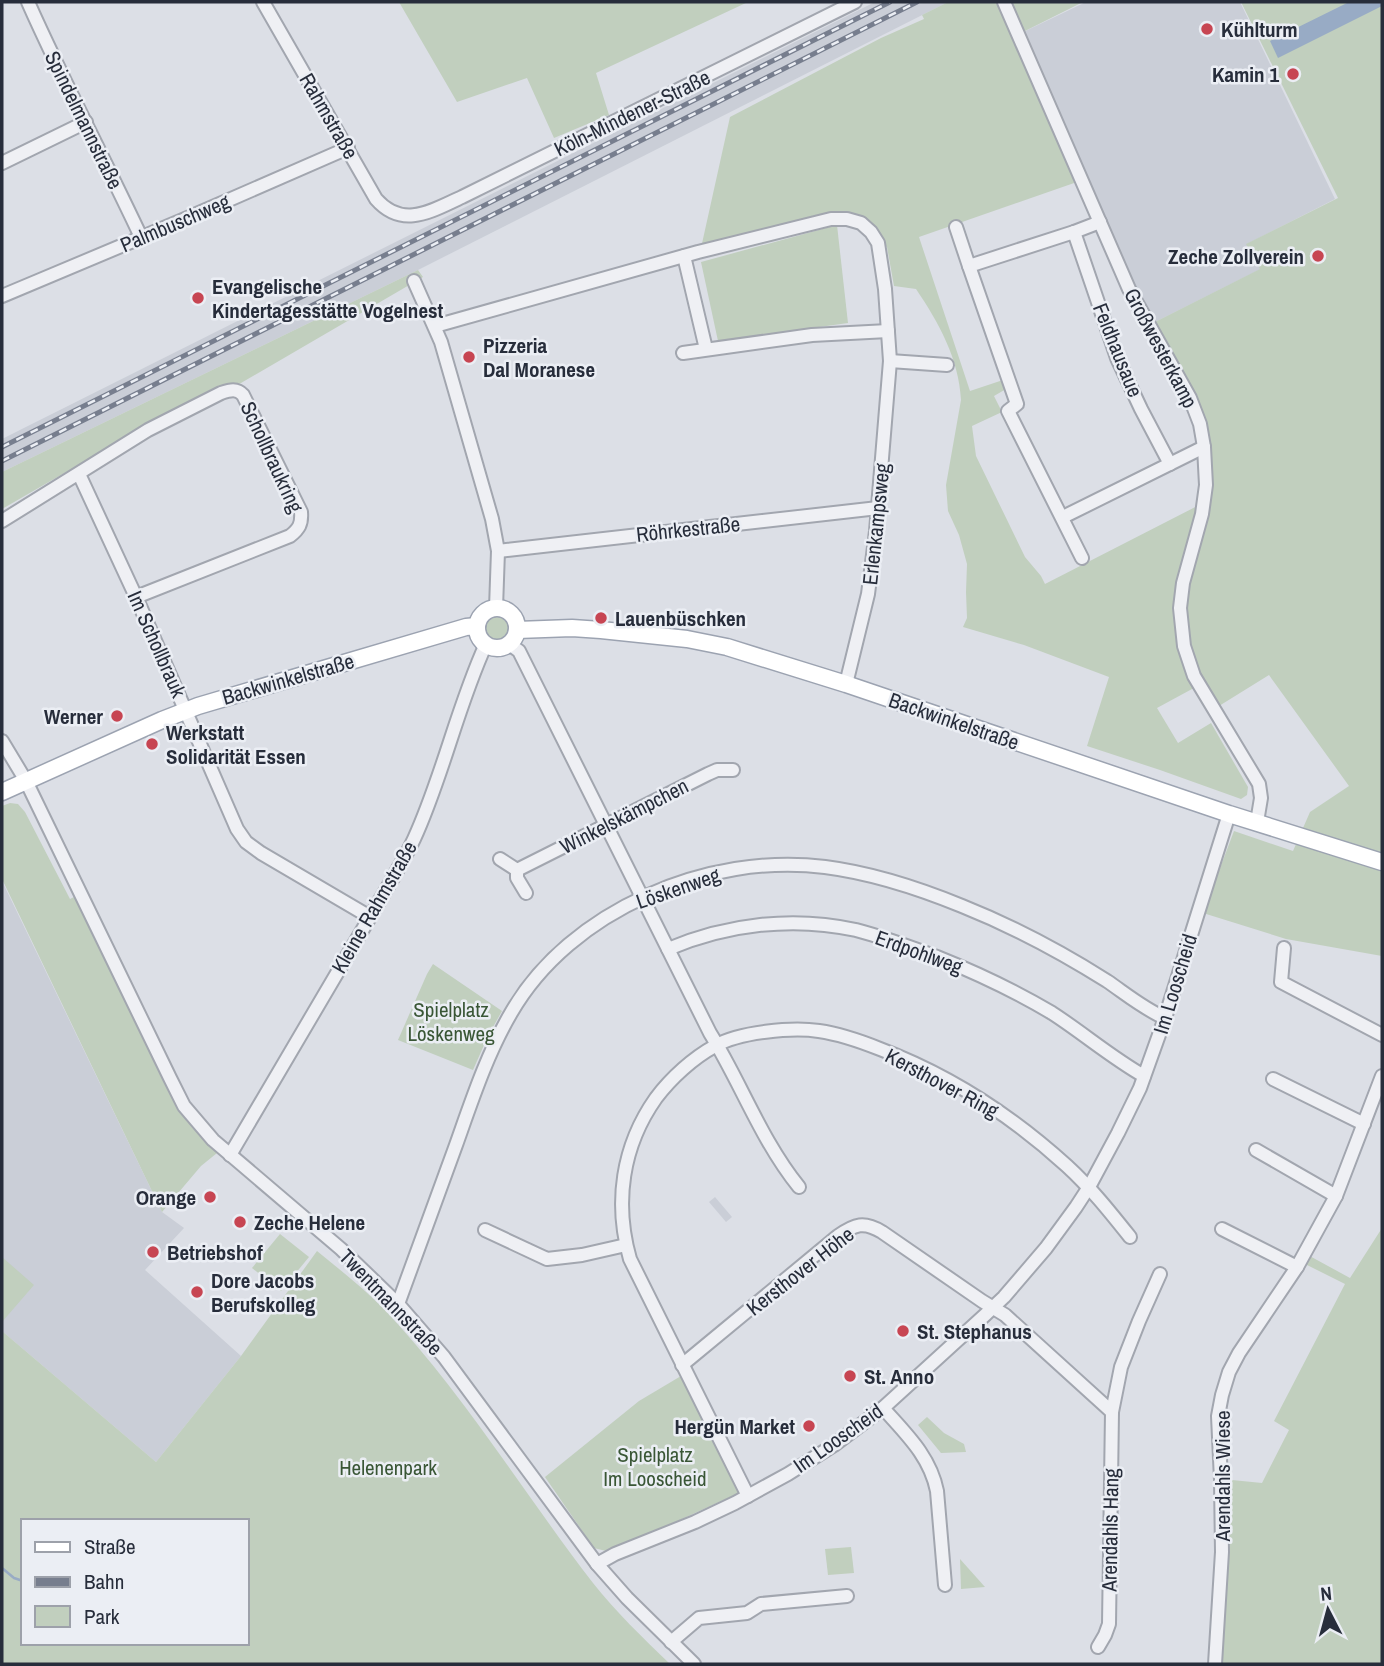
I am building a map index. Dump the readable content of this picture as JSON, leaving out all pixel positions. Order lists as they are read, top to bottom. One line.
{"streets":{"main road":["Backwinkelstraße"],"street":["Köln-Mindener-Straße","Rahmstraße","Spindelmannstraße","Palmbuschweg","Großwesterkamp","Feldhausaue","Schollbraukring","Erlenkampsweg","Röhrkestraße","Im Schollbrauk","Winkelskämpchen","Löskenweg","Kleine Rahmstraße","Erdpohlweg","Im Looscheid","Kersthover Ring","Kersthover Höhe","Twentmannstraße","Arendahls Wiese","Arendahls Hang"]},"crossings":[["Köln-Mindener-Straße","Rahmstraße"],["Rahmstraße","Palmbuschweg"],["Spindelmannstraße","Palmbuschweg"],["Großwesterkamp","Backwinkelstraße"],["Schollbraukring","Im Schollbrauk"],["Erlenkampsweg","Röhrkestraße"],["Erlenkampsweg","Backwinkelstraße"],["Im Schollbrauk","Backwinkelstraße"],["Im Schollbrauk","Kleine Rahmstraße"],["Backwinkelstraße","Kleine Rahmstraße"],["Backwinkelstraße","Im Looscheid"],["Backwinkelstraße","Twentmannstraße"],["Löskenweg","Im Looscheid"],["Löskenweg","Twentmannstraße"],["Kleine Rahmstraße","Twentmannstraße"],["Erdpohlweg","Im Looscheid"],["Im Looscheid","Kersthover Ring"],["Im Looscheid","Kersthover Höhe"],["Im Looscheid","Twentmannstraße"],["Kersthover Ring","Kersthover Höhe"]],"parks":["Spielplatz Löskenweg","Spielplatz Im Looscheid","Helenenpark"],"places":["Kühlturm","Kamin 1","Zeche Zollverein","Evangelische Kindertagesstätte Vogelnest","Pizzeria Dal Moranese","Lauenbüschken","Werner","Werkstatt Solidarität Essen","Orange","Zeche Helene","Betriebshof","Dore Jacobs Berufskolleg","St. Stephanus","St. Anno","Hergün Market"],"legend":["Straße","Bahn","Park"],"north":"top"}
